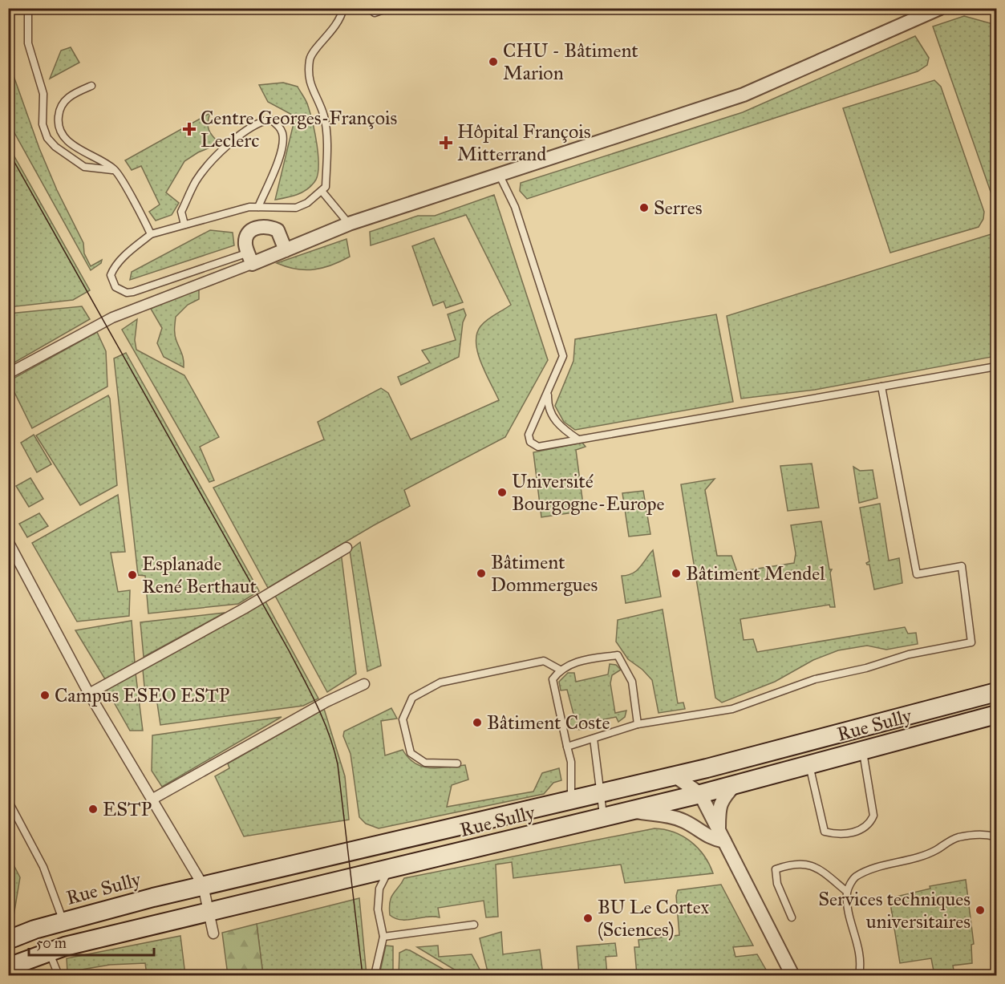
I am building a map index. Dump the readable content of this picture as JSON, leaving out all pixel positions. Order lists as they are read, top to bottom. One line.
{"streets":{"main road":["Rue Sully"]},"places":{"other":["CHU - Bâtiment Marion","Serres","Université Bourgogne-Europe","Bâtiment Dommergues","Bâtiment Mendel","Esplanade René Berthaut","Campus ESEO ESTP","Bâtiment Coste","ESTP","Services techniques universitaires","BU Le Cortex (Sciences)"],"health":["Centre Georges-François Leclerc","Hôpital François Mitterrand"]},"scale_bar":"50 m"}
